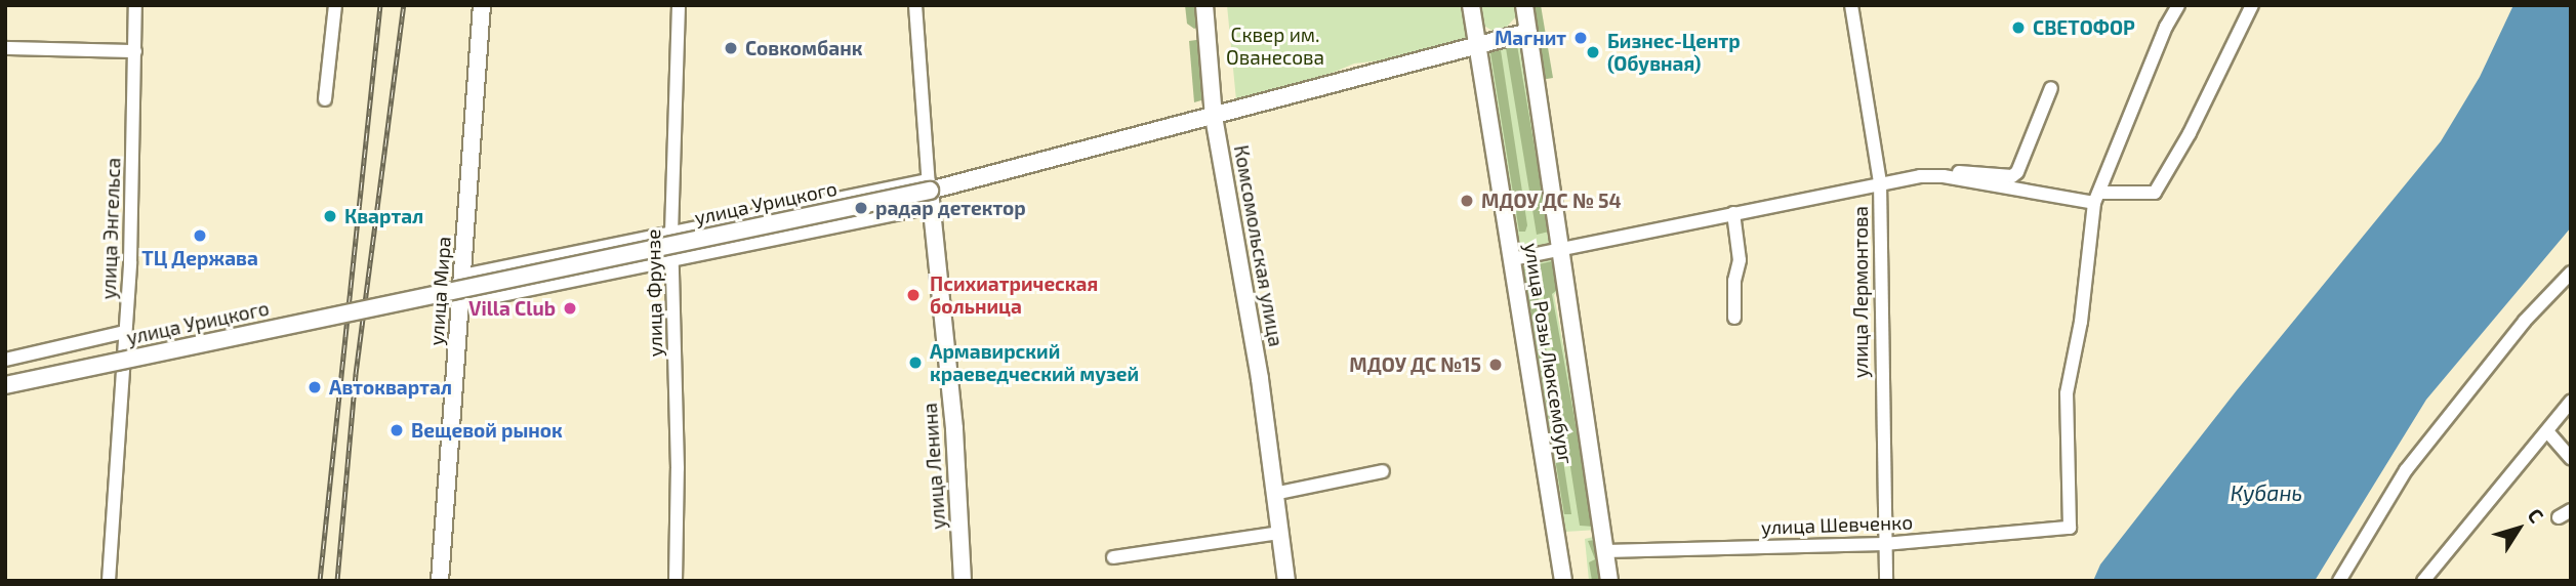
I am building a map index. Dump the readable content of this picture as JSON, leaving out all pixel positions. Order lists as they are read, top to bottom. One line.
{"streets":{"main road":["улица Урицкого","Комсомольская улица","улица Мира","улица Розы Люксембург","улица Ленина"],"street":["улица Энгельса","улица Лермонтова","улица Фрунзе","улица Шевченко"]},"crossings":[["улица Урицкого","Комсомольская улица"],["улица Урицкого","улица Мира"],["улица Урицкого","улица Фрунзе"],["улица Урицкого","улица Розы Люксембург"],["улица Урицкого","улица Ленина"],["улица Лермонтова","улица Шевченко"],["улица Розы Люксембург","улица Шевченко"]],"water":["Кубань"],"parks":["Сквер им. Ованесова"],"places":["СВЕТОФОР","Магнит","Совкомбанк","Бизнес-Центр (Обувная)","МДОУ ДС № 54","радар детектор","Квартал","ТЦ Держава","Психиатрическая больница","Villa Club","Армавирский краеведческий музей","МДОУ ДС №15","Автоквартал","Вещевой рынок"],"north":"top right"}
